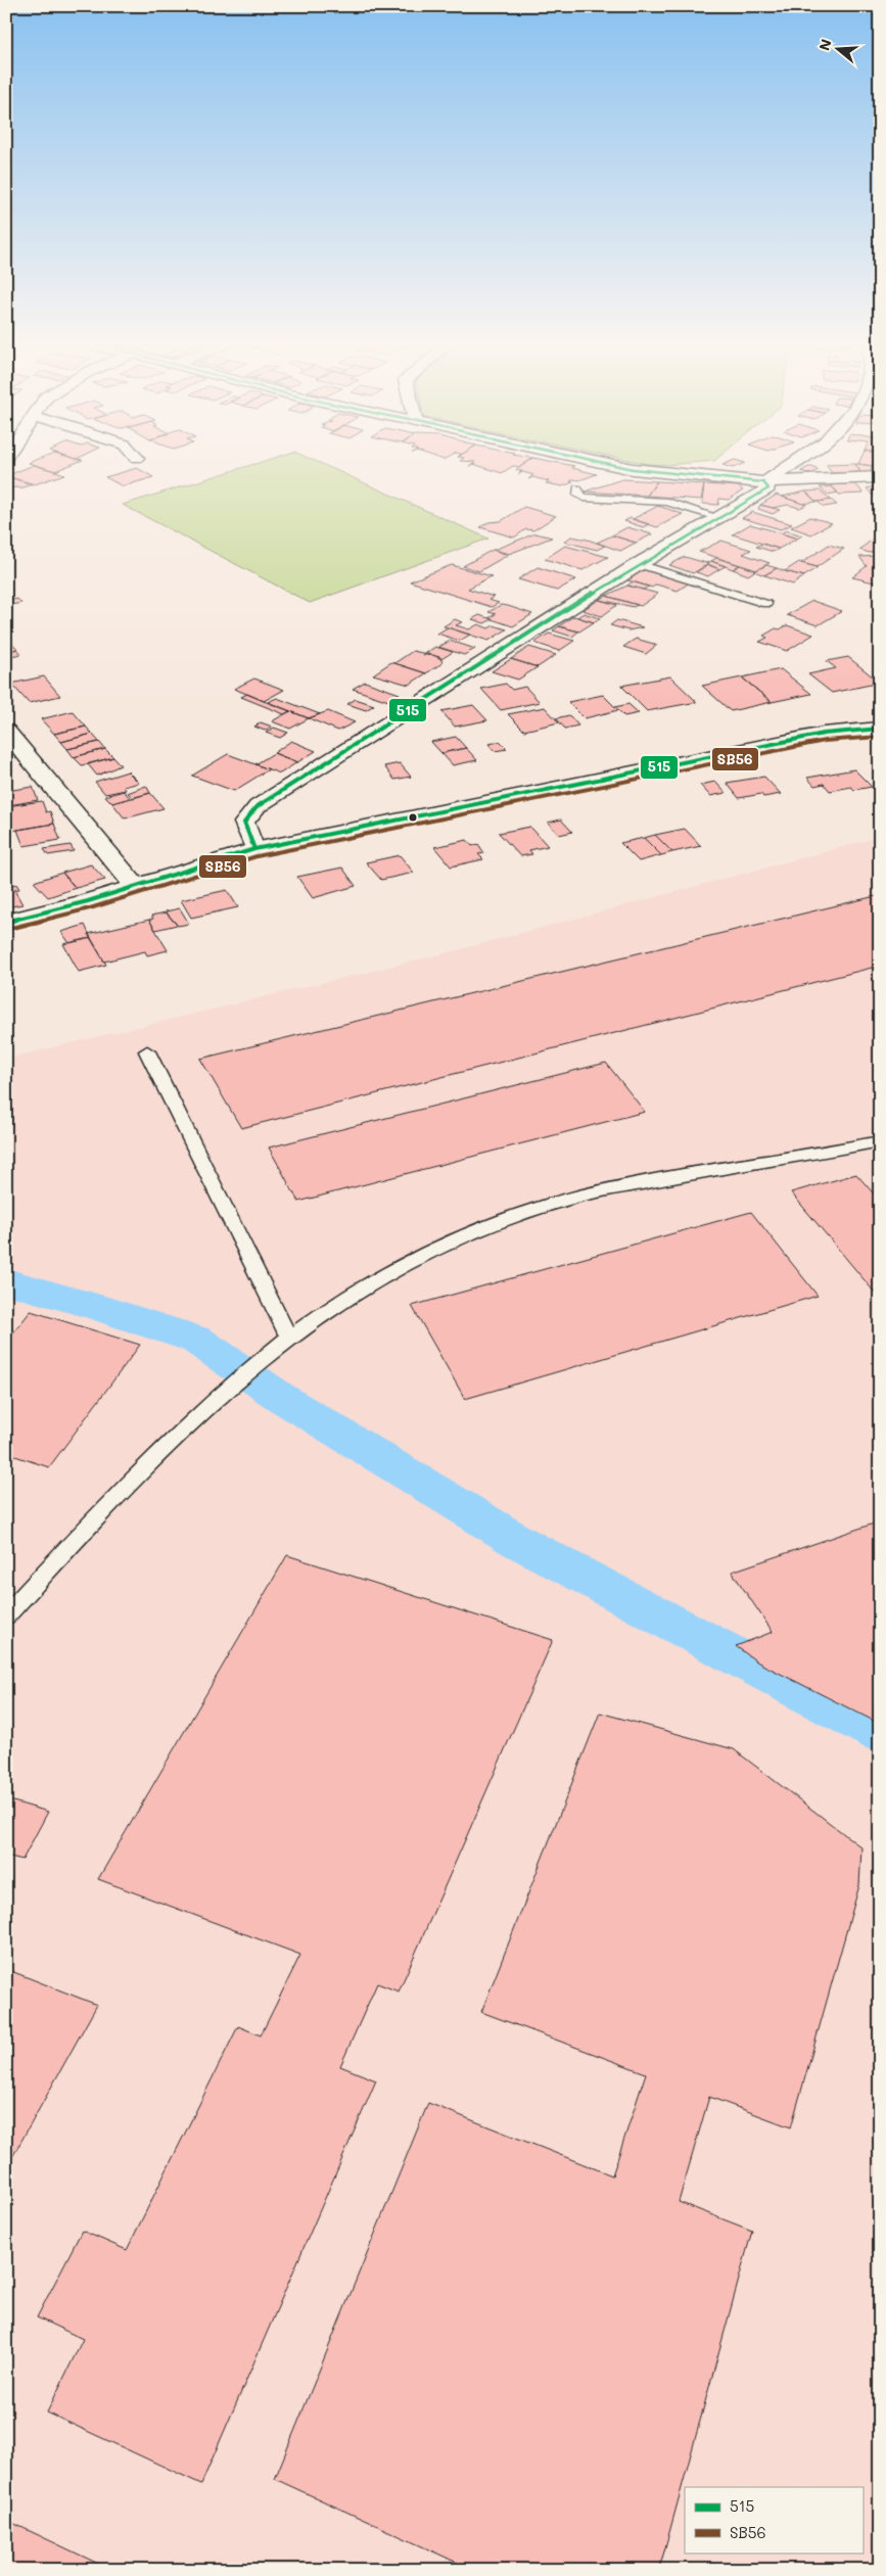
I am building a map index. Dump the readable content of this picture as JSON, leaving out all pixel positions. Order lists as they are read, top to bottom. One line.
{"lines":["transit line 515","transit line SB56"],"legend":["515","SB56"],"north":"left"}
